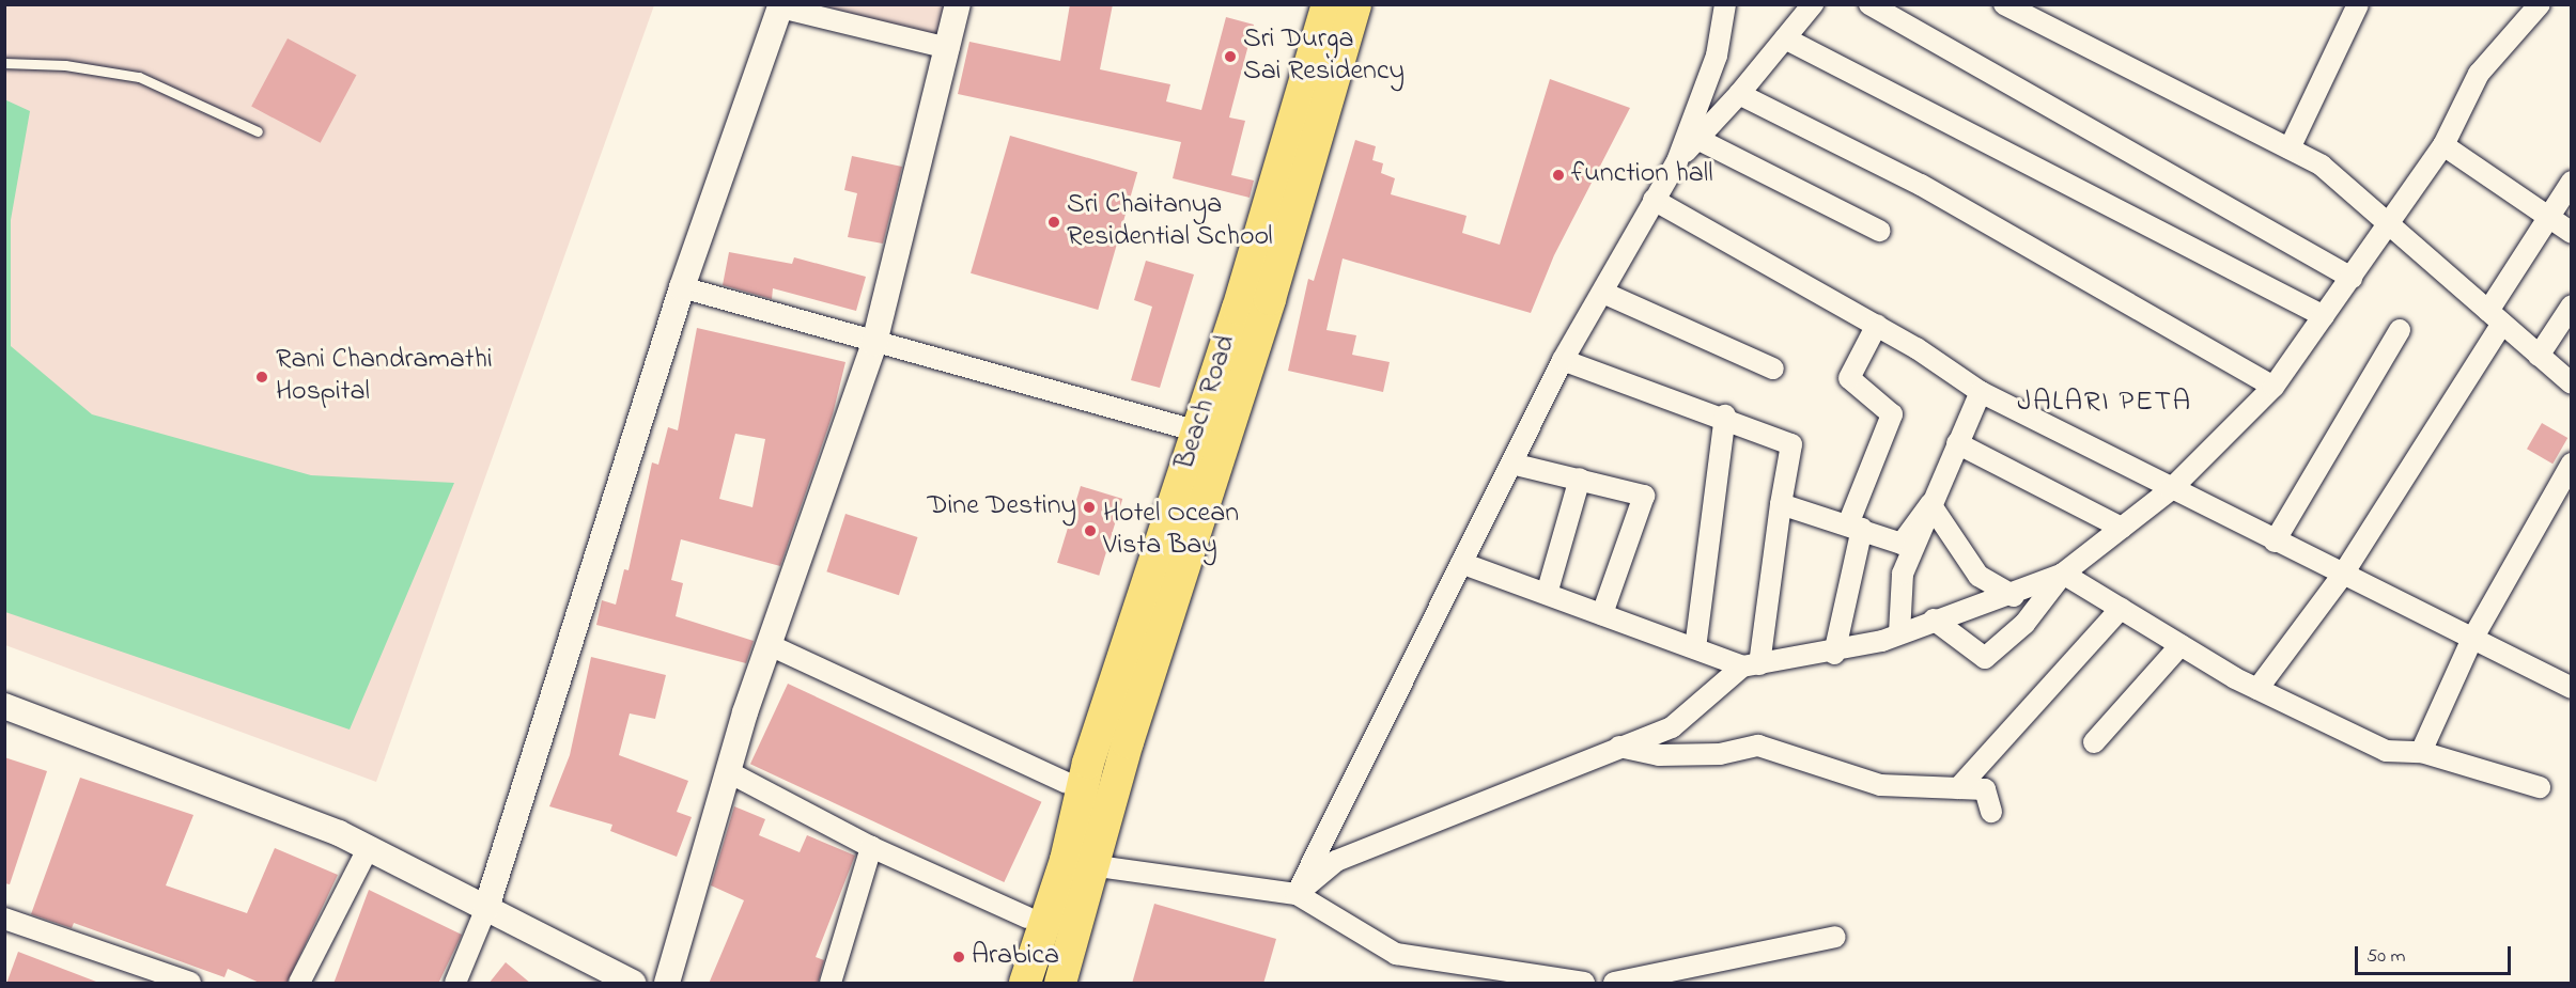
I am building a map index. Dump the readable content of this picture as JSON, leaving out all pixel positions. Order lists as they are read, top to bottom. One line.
{"streets":{"main road":["Beach Road"]},"districts":["JALARI PETA"],"places":["Sri Durga Sai Residency","function hall","Sri Chaitanya Residential School","Rani Chandramathi Hospital","Dine Destiny","Hotel Ocean Vista Bay","Arabica"],"scale_bar":"50 m"}
